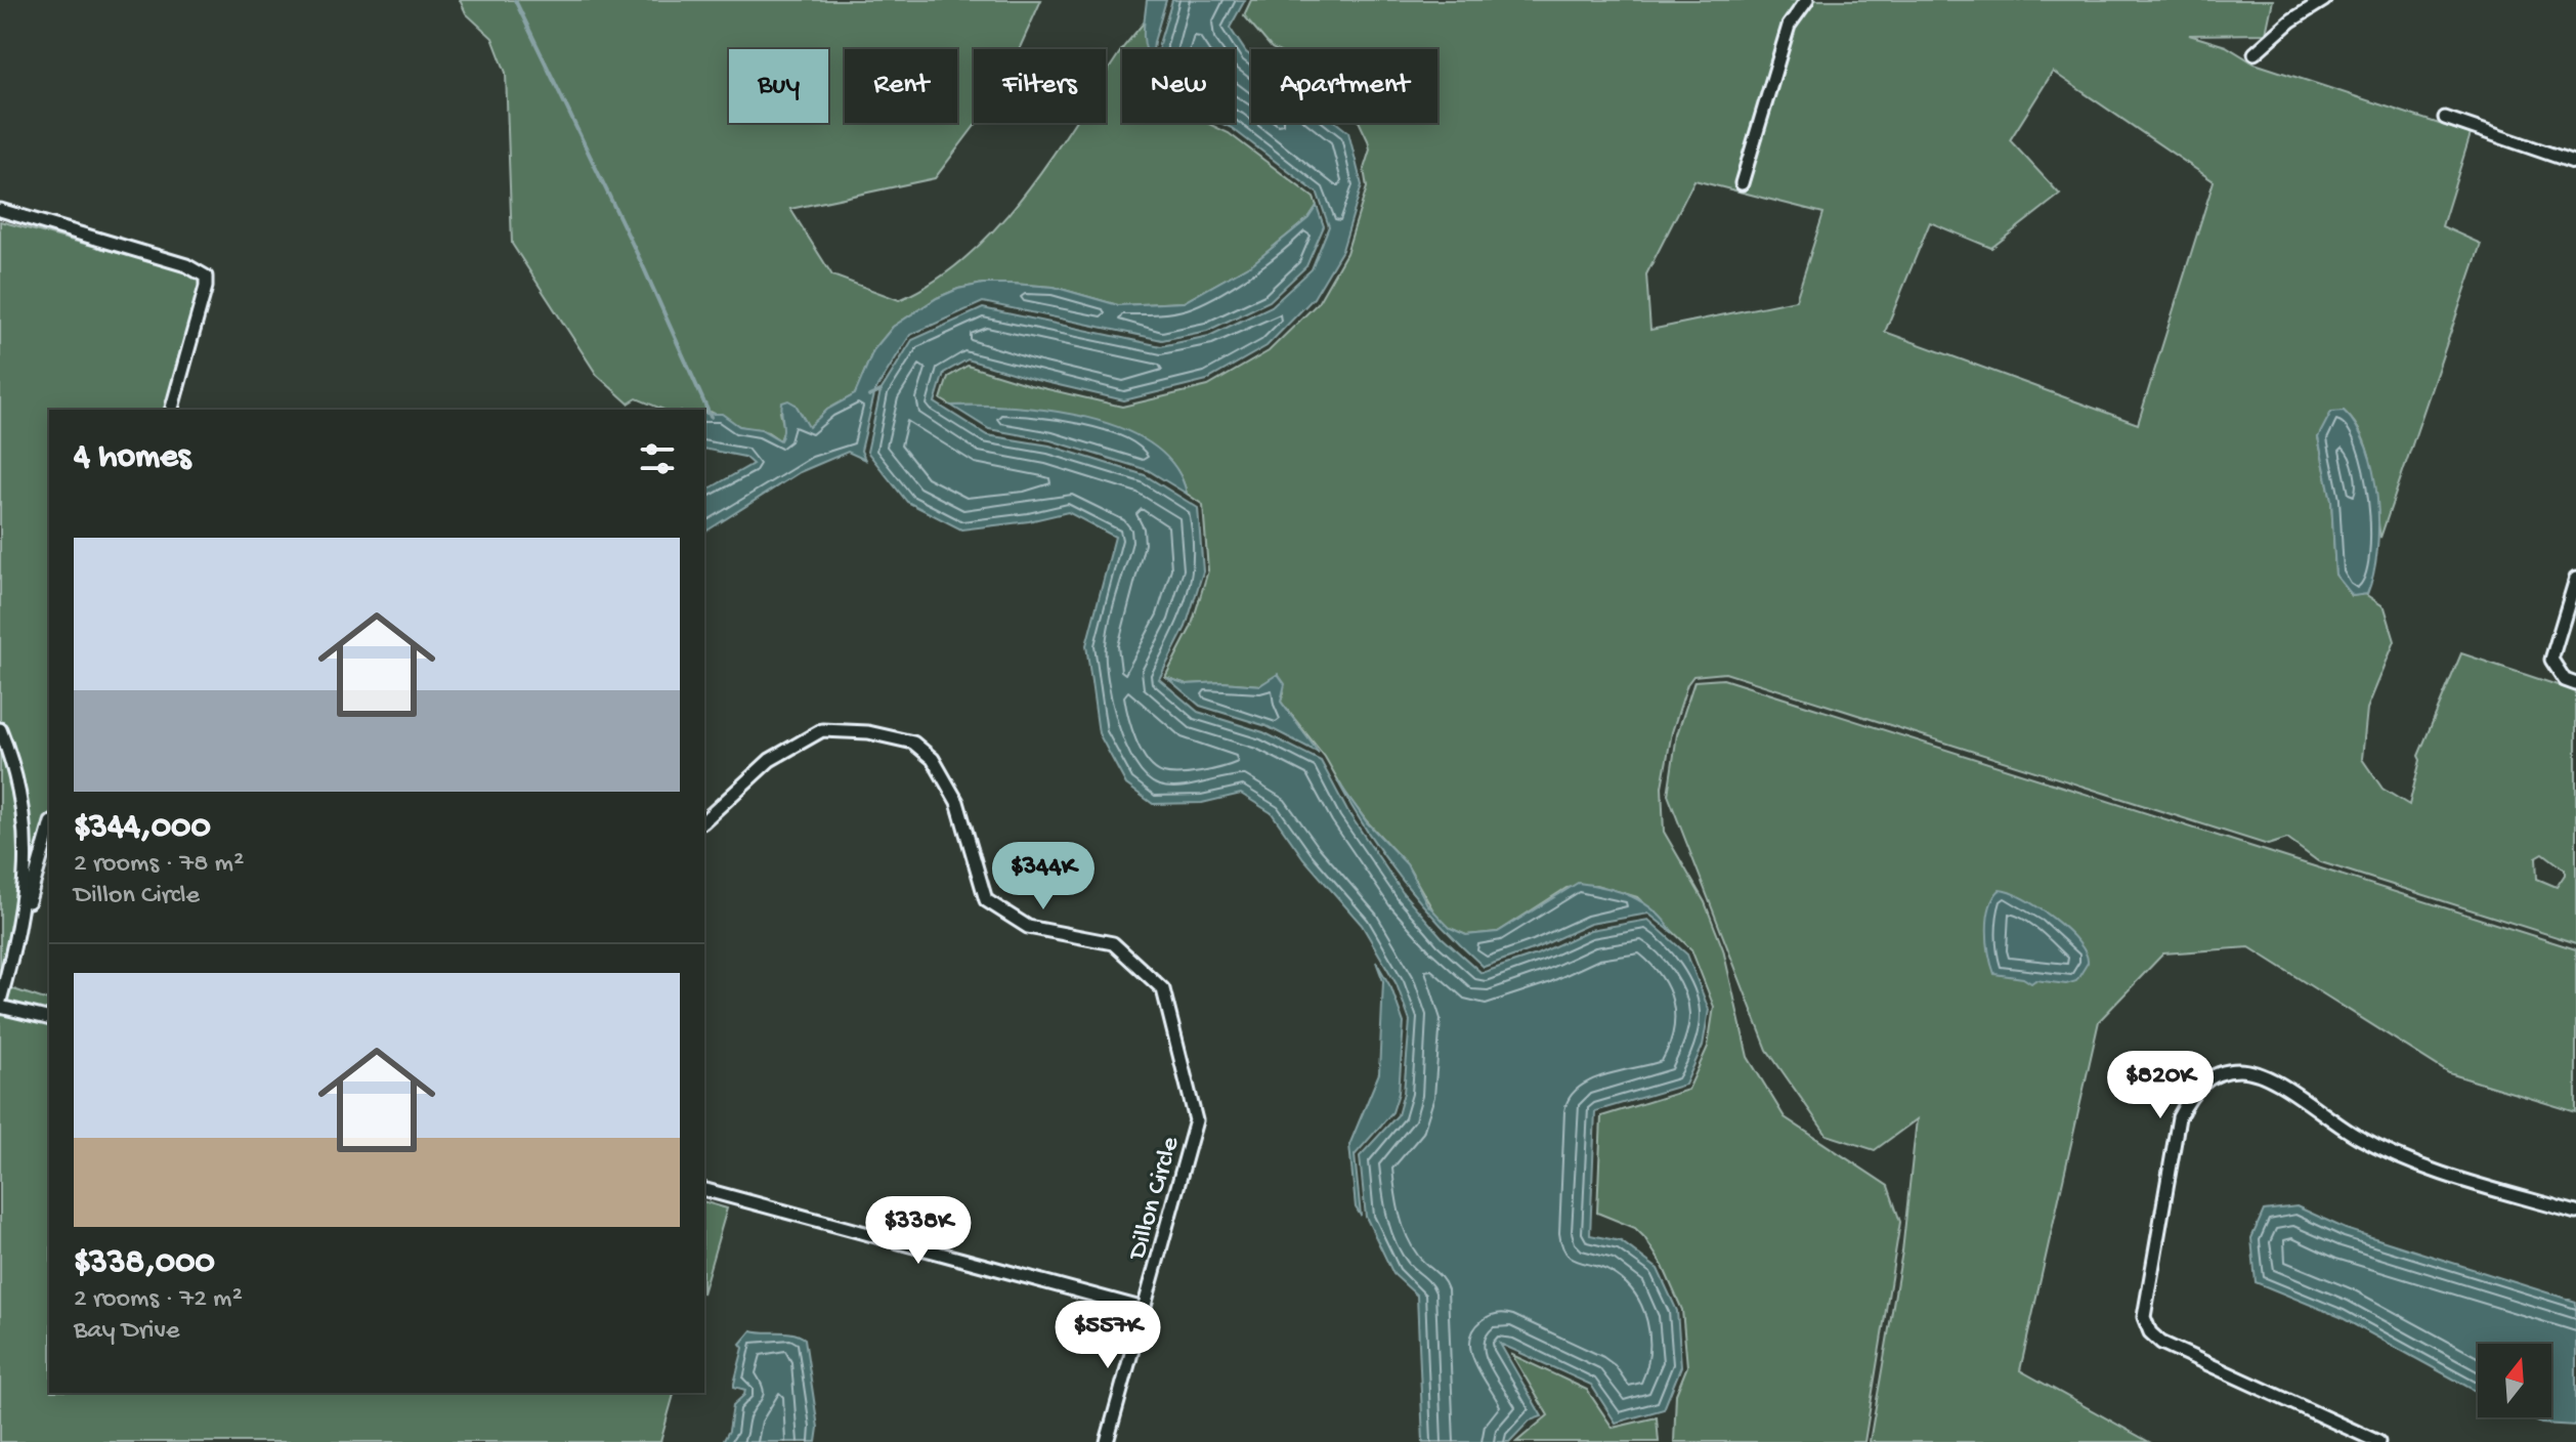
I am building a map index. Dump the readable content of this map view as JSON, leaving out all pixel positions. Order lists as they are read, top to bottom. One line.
{"streets":{"street":["Dillon Circle"]},"north":"top","page":{"chip":["Buy","Rent","Filters","New","Apartment"],"heading":"4 homes","list":[{"name":"$344,000","note":"2 rooms · 78 m² · Dillon Circle"},{"name":"$338,000","note":"2 rooms · 72 m² · Bay Drive"}],"price":["$344K","$820K","$338K","$557K"]}}
